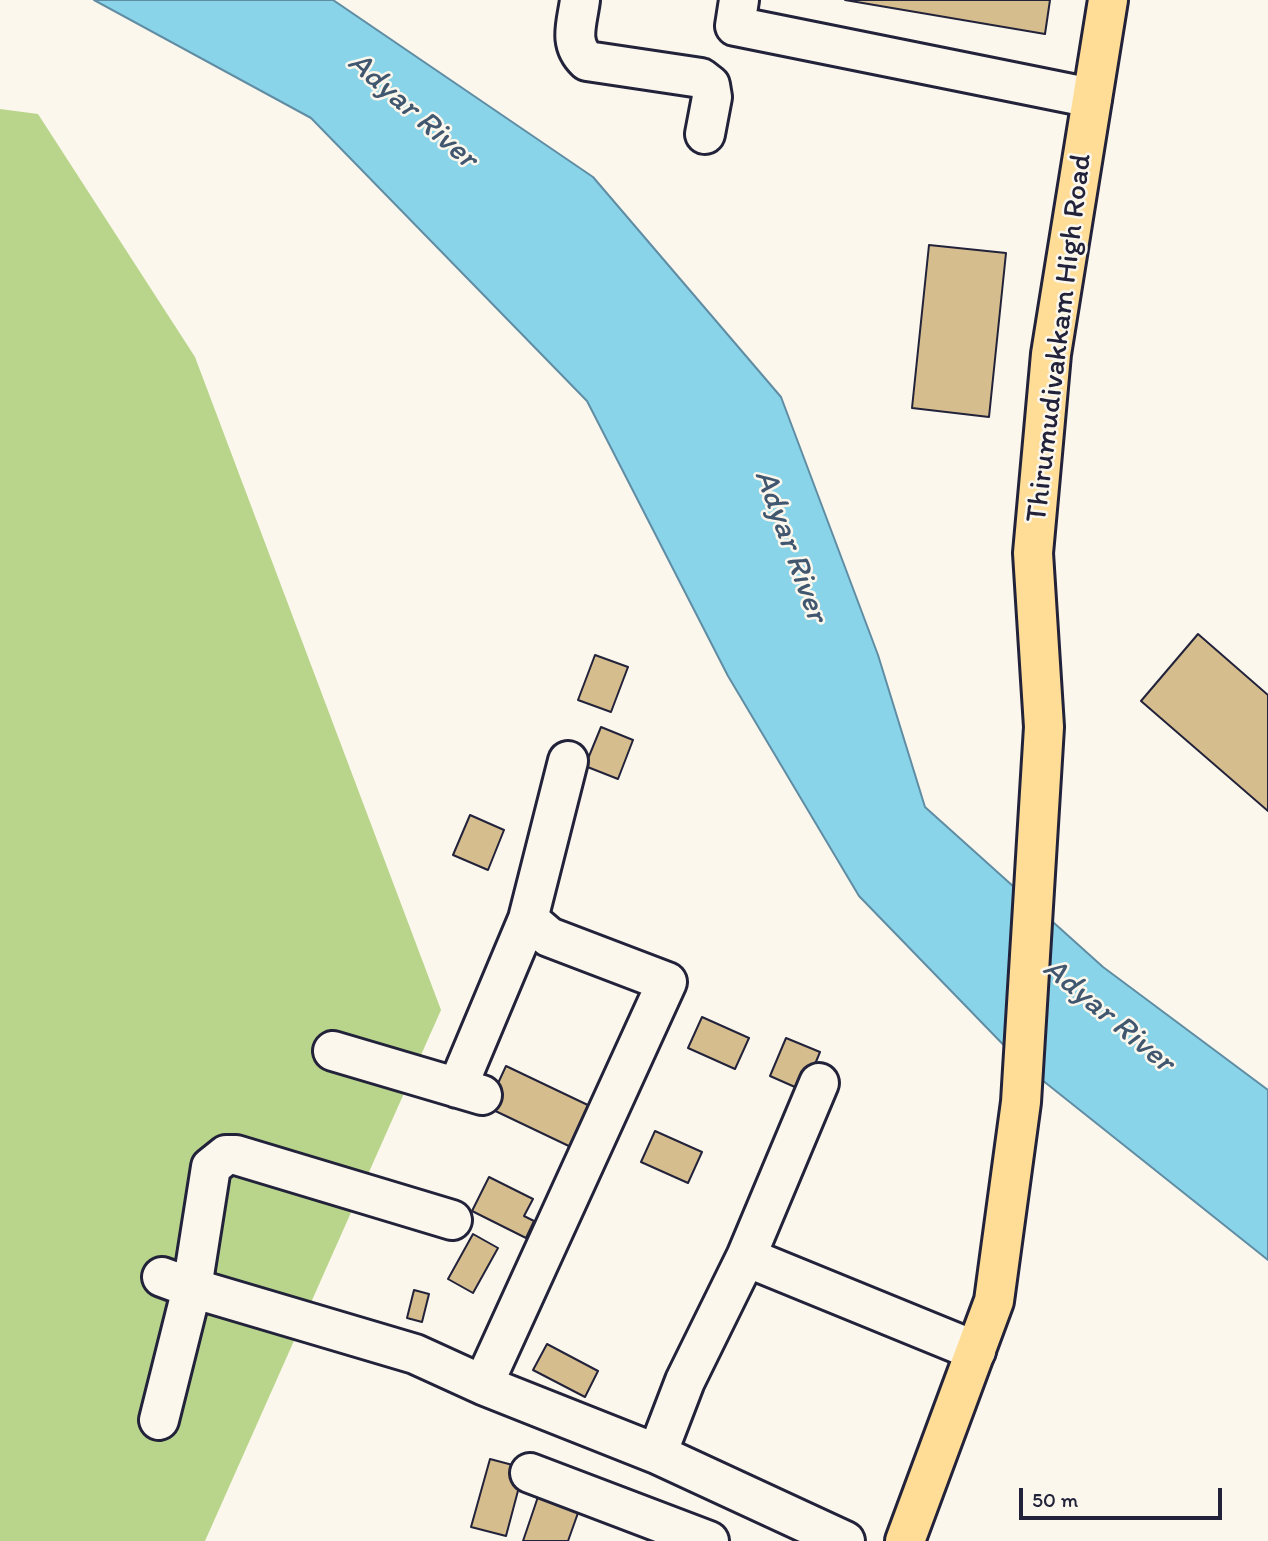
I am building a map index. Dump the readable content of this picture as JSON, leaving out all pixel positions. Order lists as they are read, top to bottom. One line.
{"streets":{"main road":["Thirumudivakkam High Road"]},"water":["Adyar River"],"scale_bar":"50 m"}
